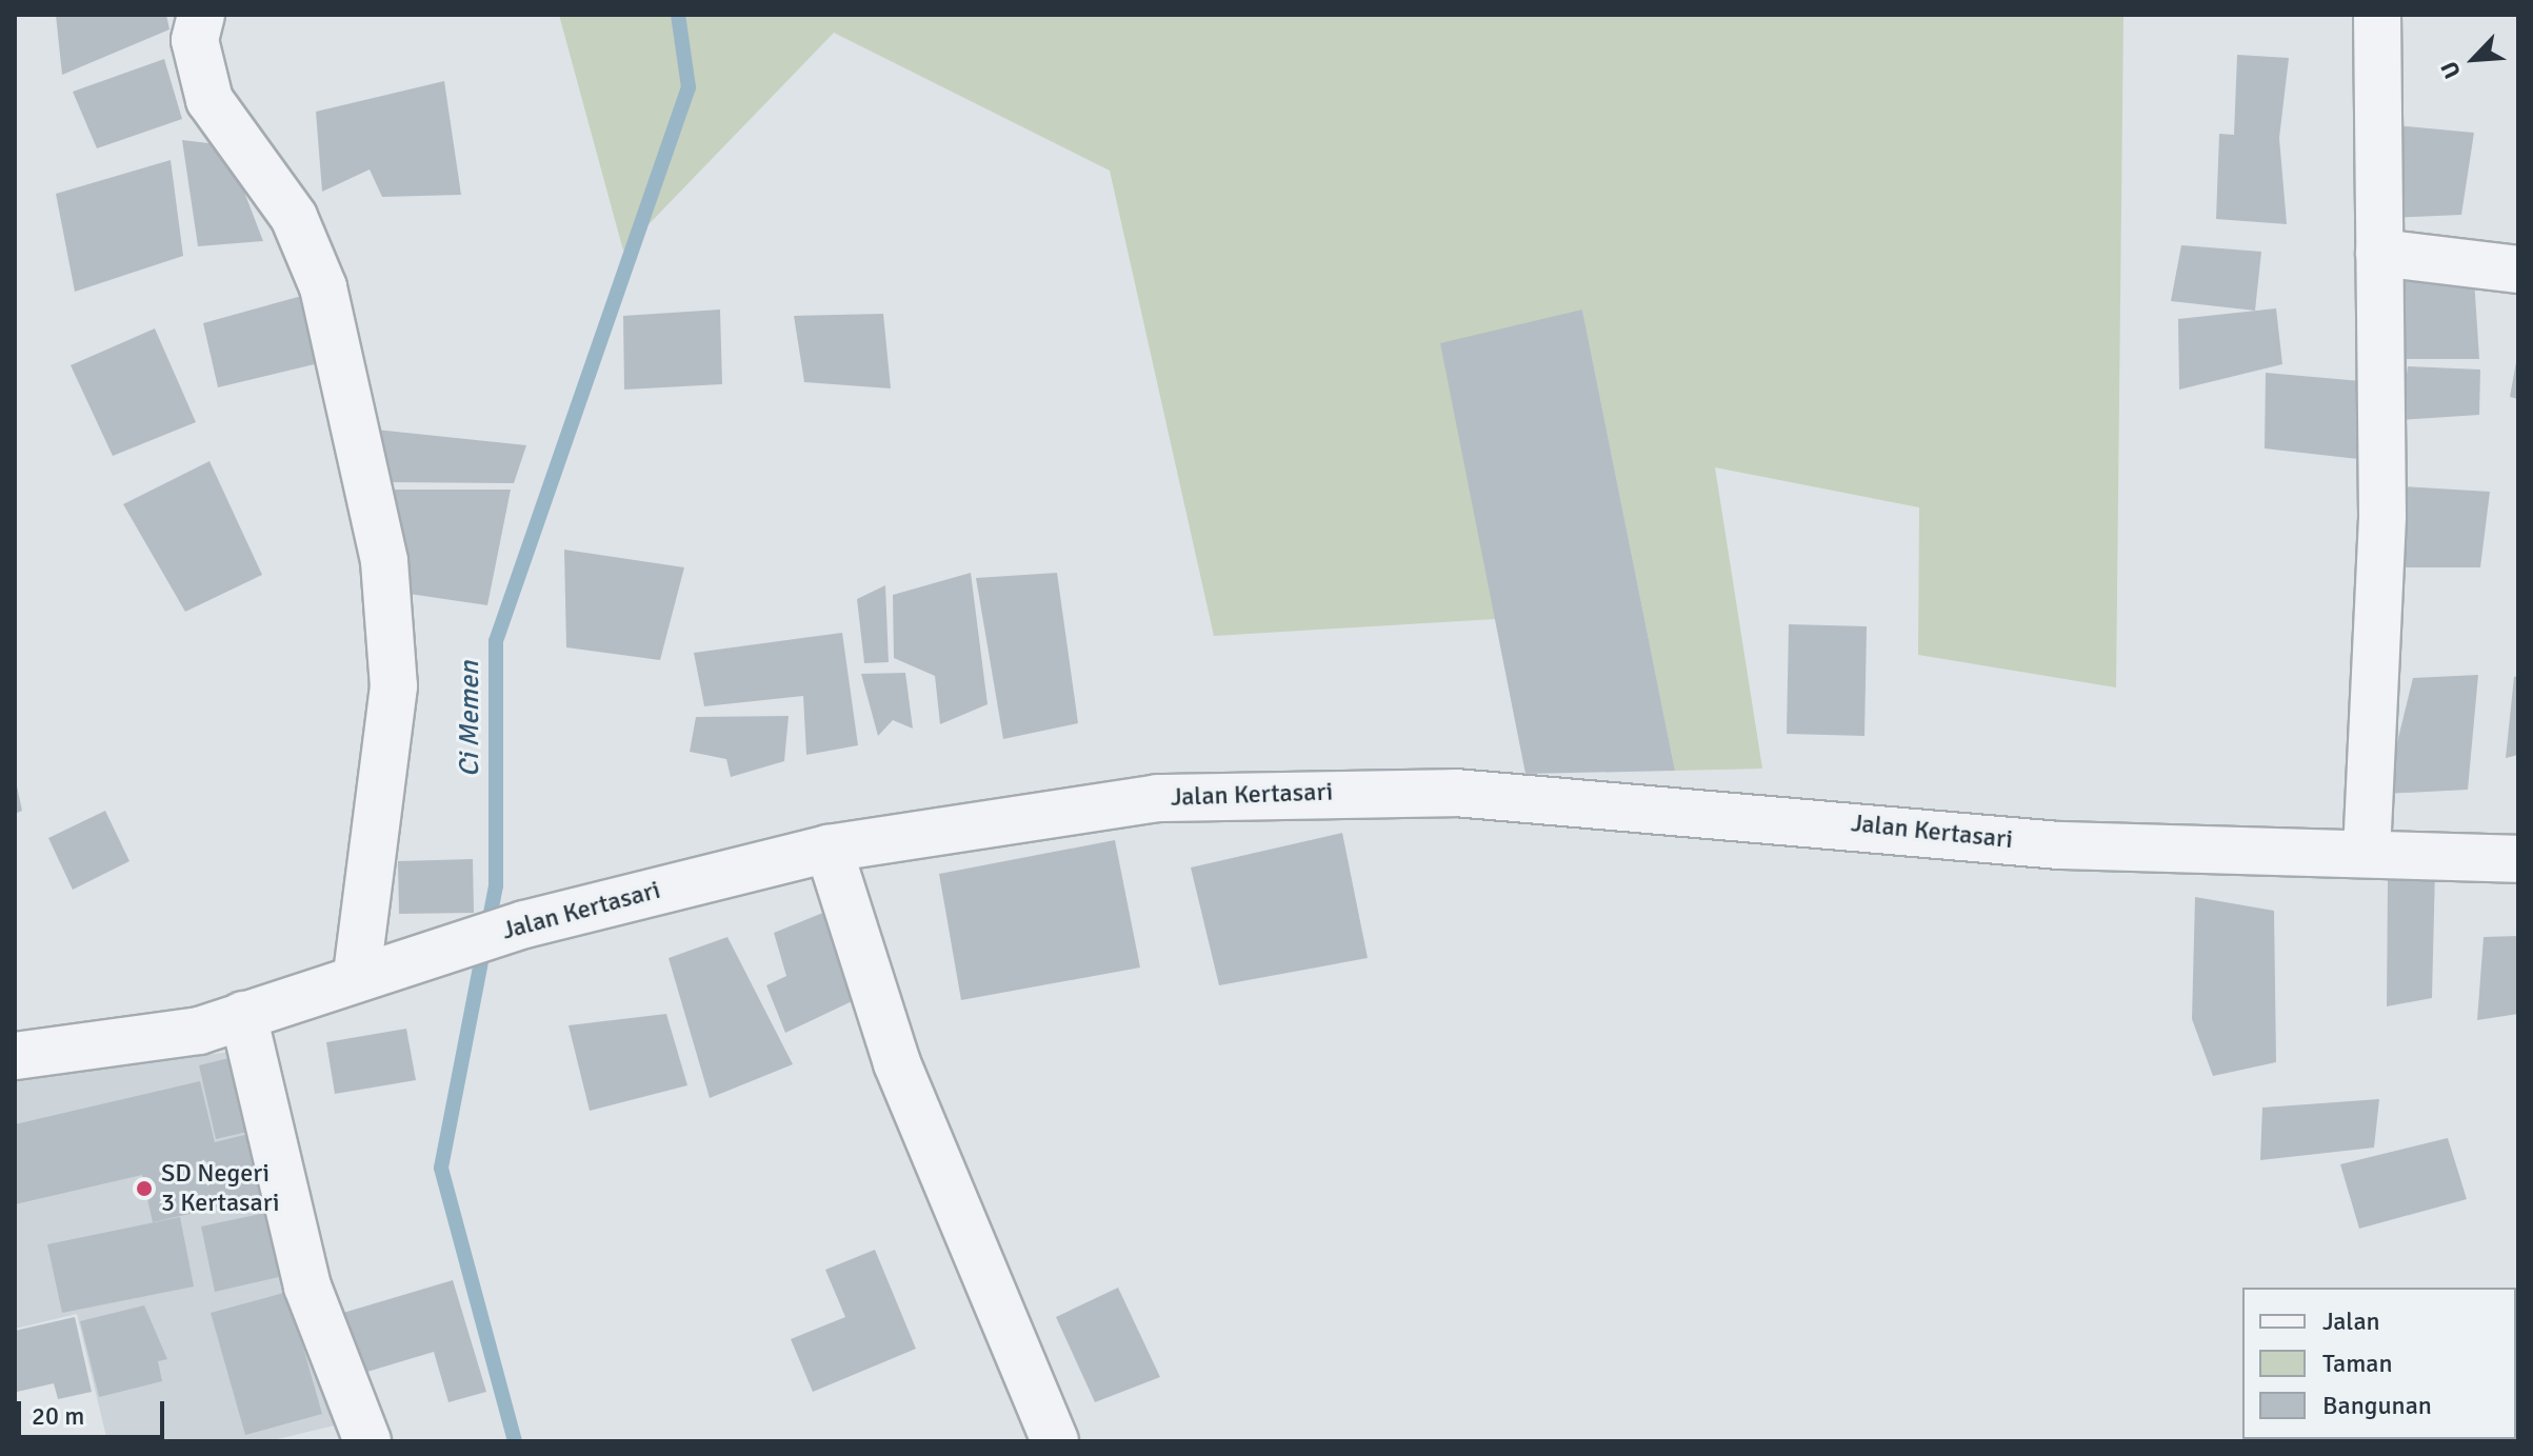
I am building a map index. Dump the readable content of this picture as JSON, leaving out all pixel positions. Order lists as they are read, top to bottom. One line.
{"streets":{"street":["Jalan Kertasari"]},"water":["Ci Memen"],"places":["SD Negeri 3 Kertasari"],"legend":["Jalan","Taman","Bangunan"],"scale_bar":"20 m","north":"bottom left"}
